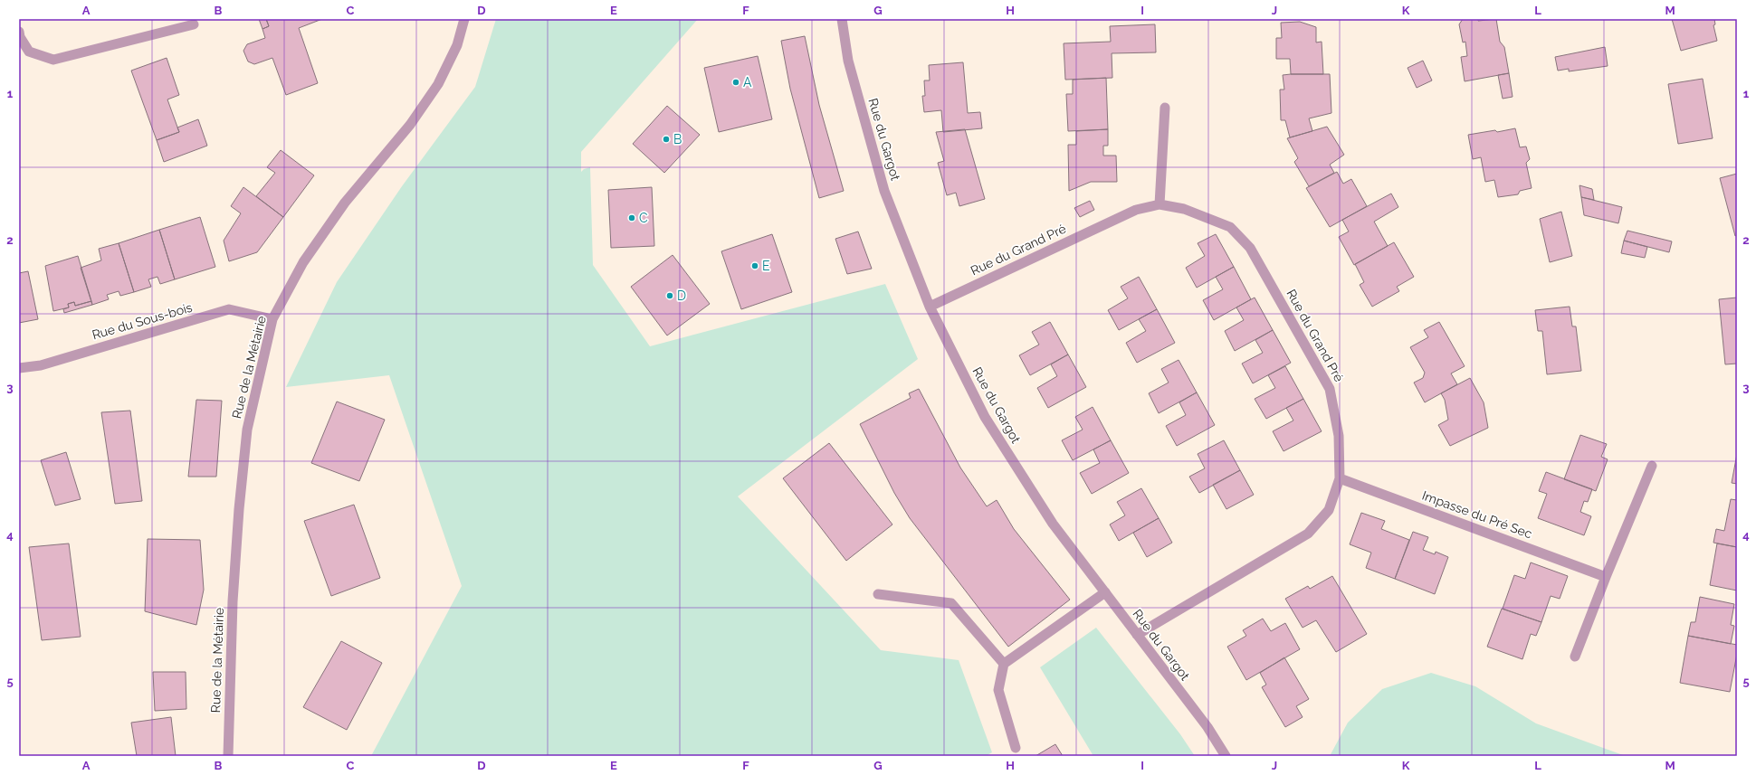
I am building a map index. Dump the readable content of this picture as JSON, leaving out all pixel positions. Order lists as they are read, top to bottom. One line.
{"streets":{"street":["Rue du Gargot","Rue du Grand Pré","Rue du Sous-bois","Rue de la Métairie","Impasse du Pré Sec"]},"crossings":[["Rue du Gargot","Rue du Grand Pré"],["Rue du Grand Pré","Impasse du Pré Sec"],["Rue du Sous-bois","Rue de la Métairie"]],"places":["A","B","C","E","D"],"grid":{"columns":["A","B","C","D","E","F","G","H","I","J","K","L","M"],"rows":["1","2","3","4","5"]}}
